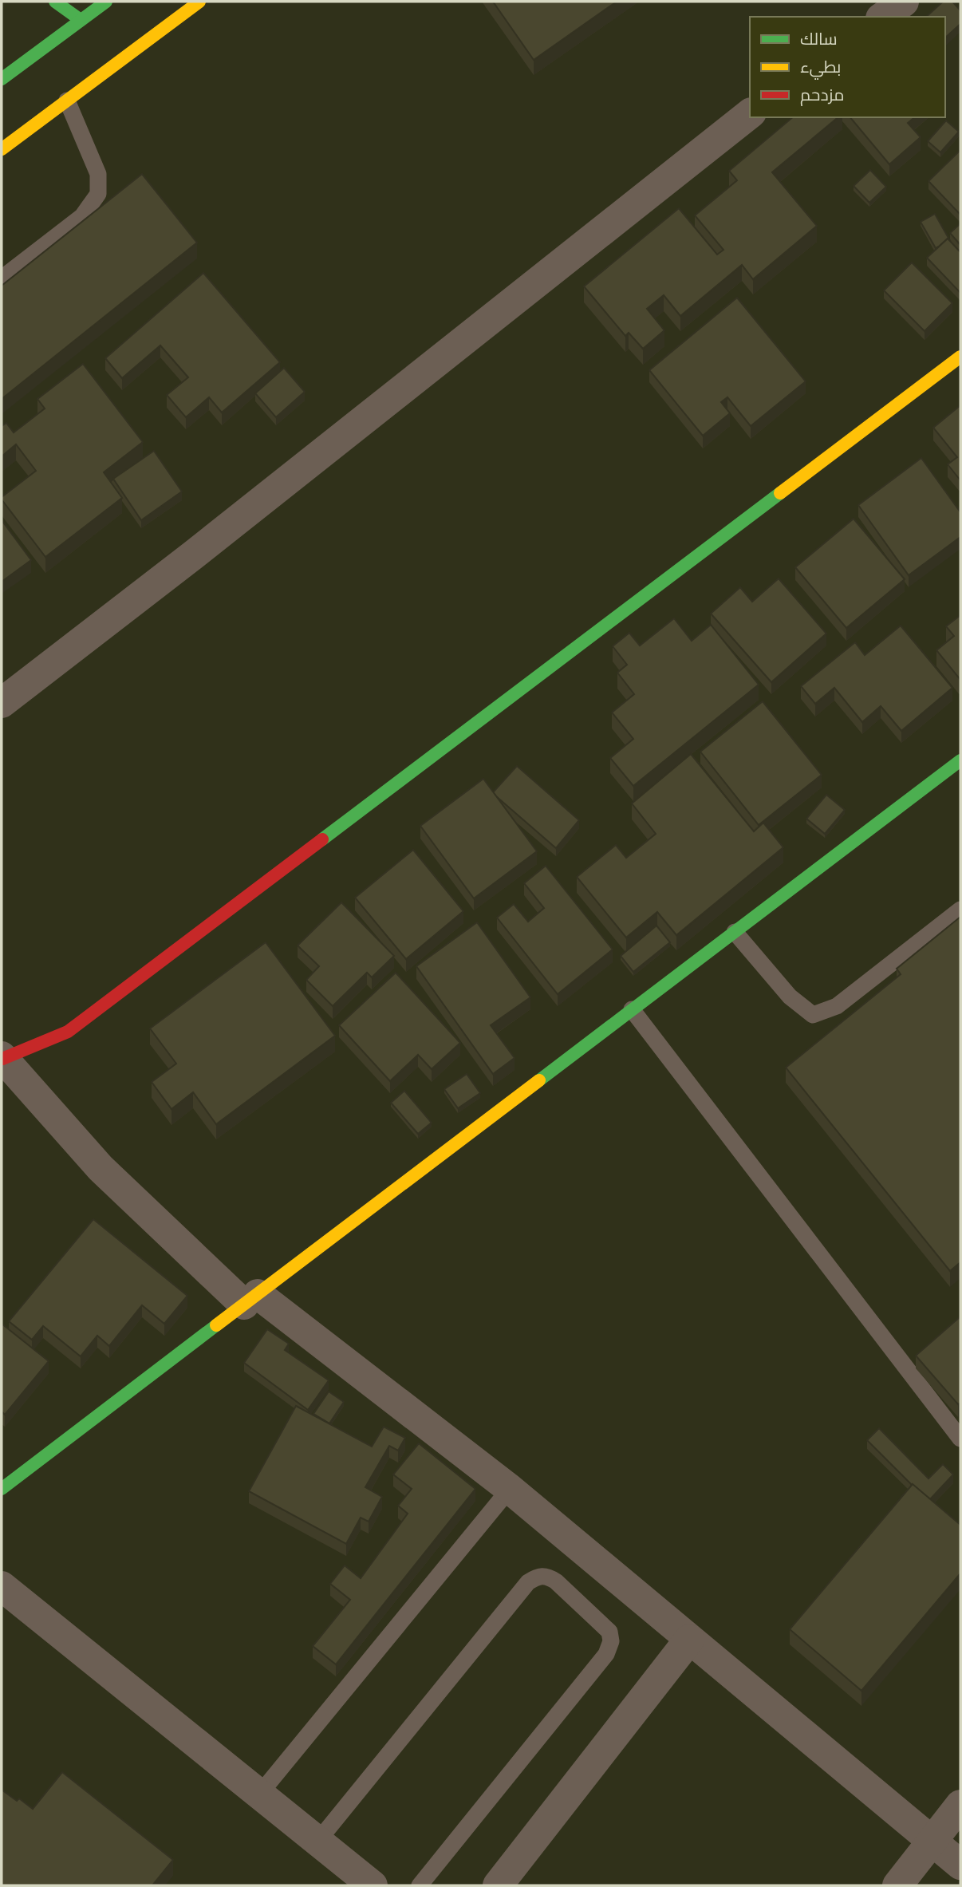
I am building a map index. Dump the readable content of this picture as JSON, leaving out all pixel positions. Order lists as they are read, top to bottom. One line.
{"legend":["سالك","بطيء","مزدحم"]}
